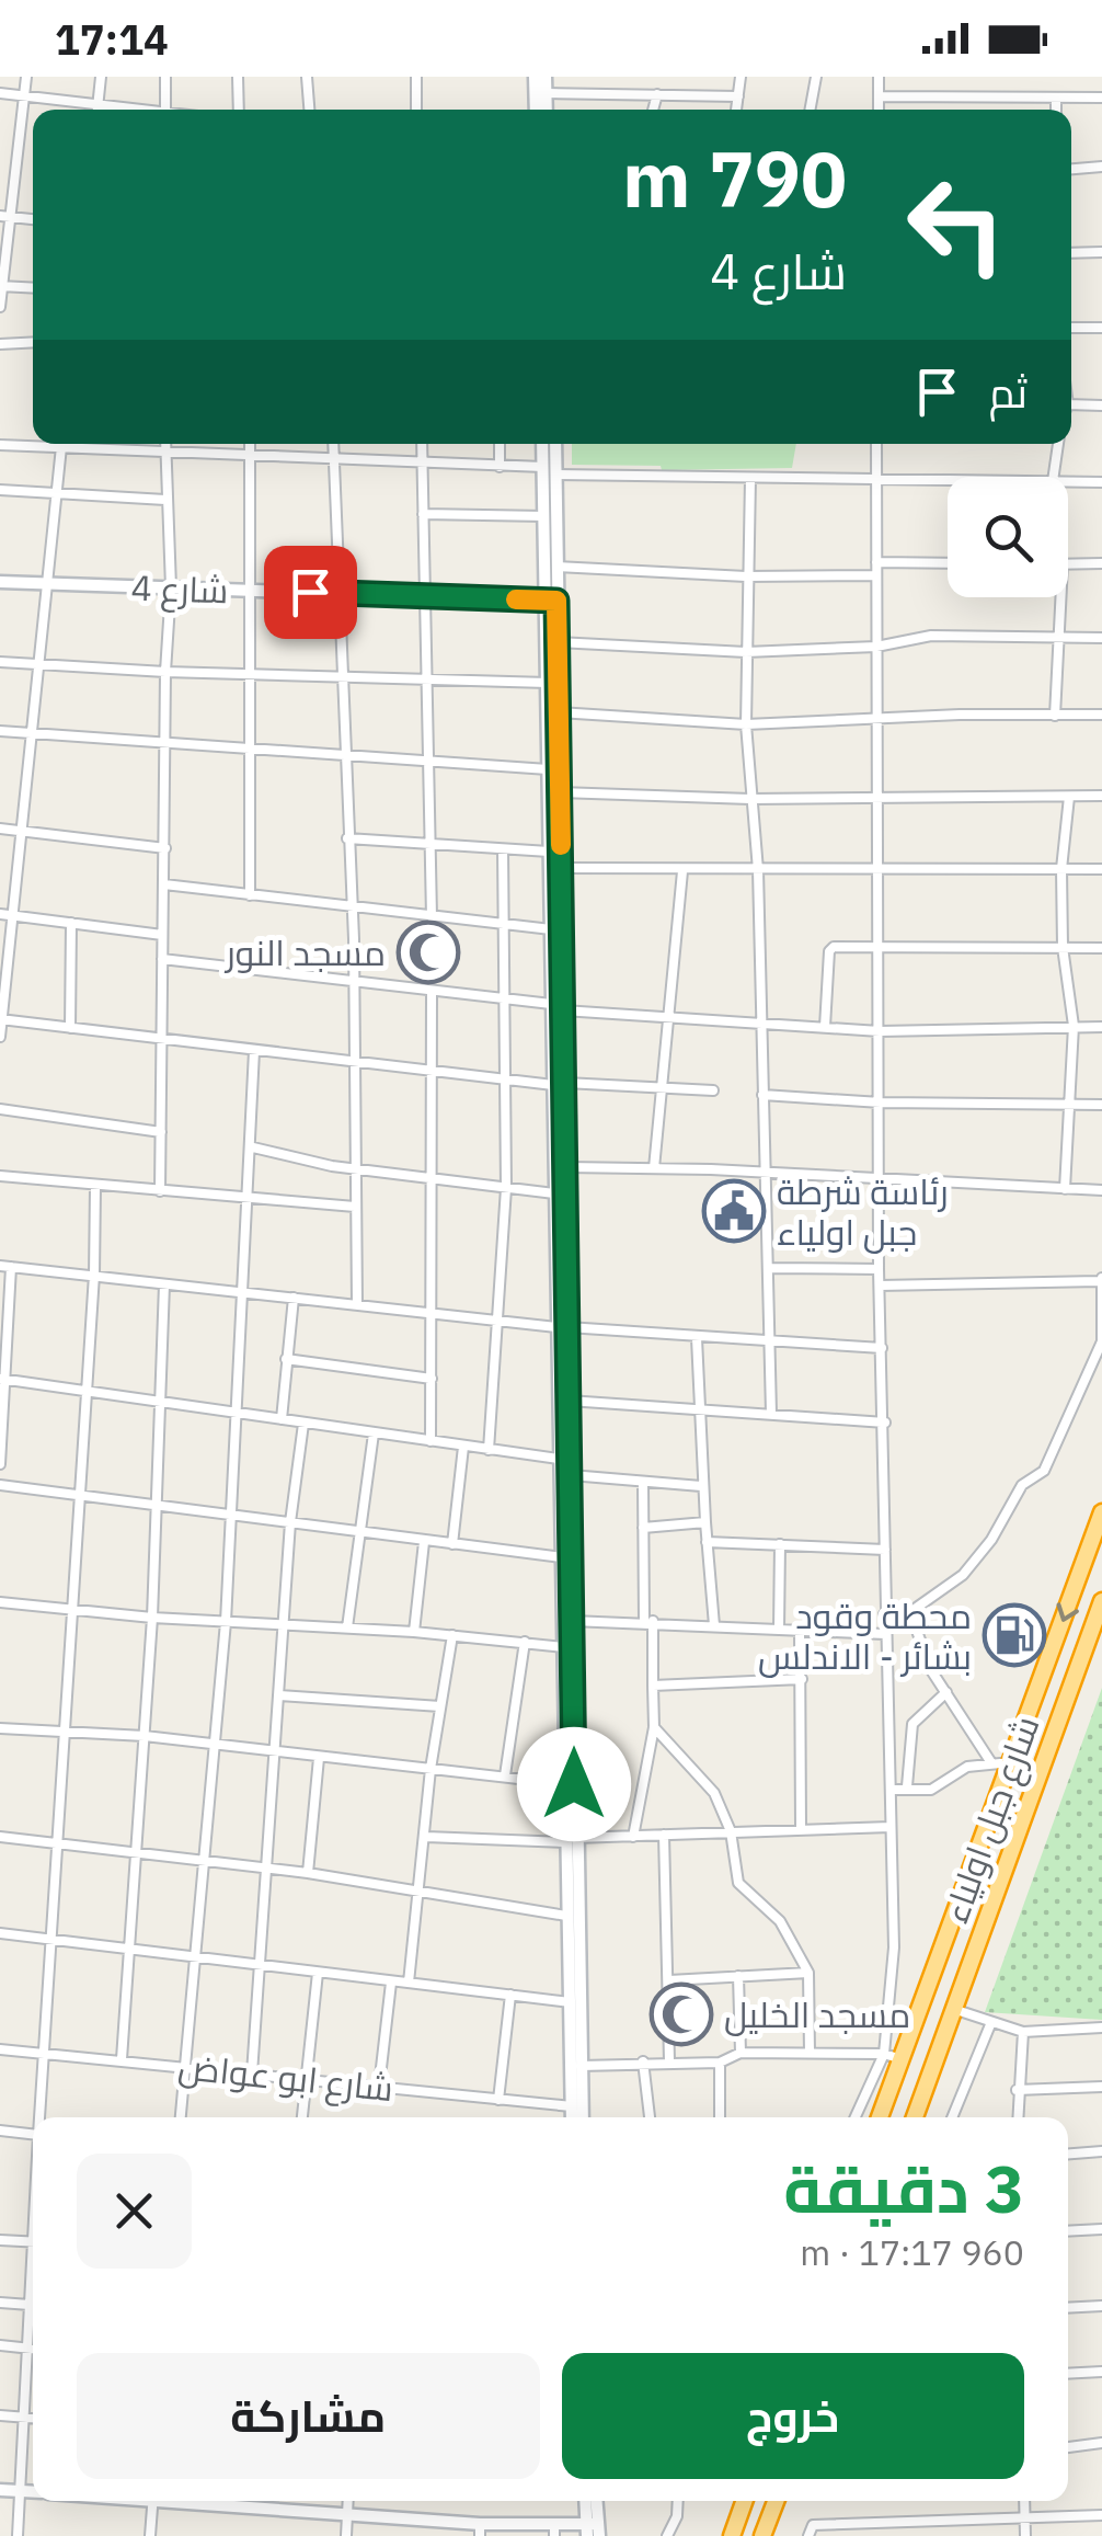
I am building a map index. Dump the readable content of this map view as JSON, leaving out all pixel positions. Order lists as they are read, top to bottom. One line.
{"streets":{"highway":["شارع جبل اولياء"],"street":["شارع 4","شارع ابو عواض"]},"places":{"mosque":["مسجد النور","مسجد الخليل"],"public building":["رئاسة شرطة جبل اولياء"],"fuel station":["محطة وقود بشائر - الاندلس"]},"page":{"status":"17:14","turn":["790 m","شارع 4"],"then":"ثم","heading":["3 دقيقة","960 m · 17:17"],"buttons":["خروج","مشاركة"]}}
